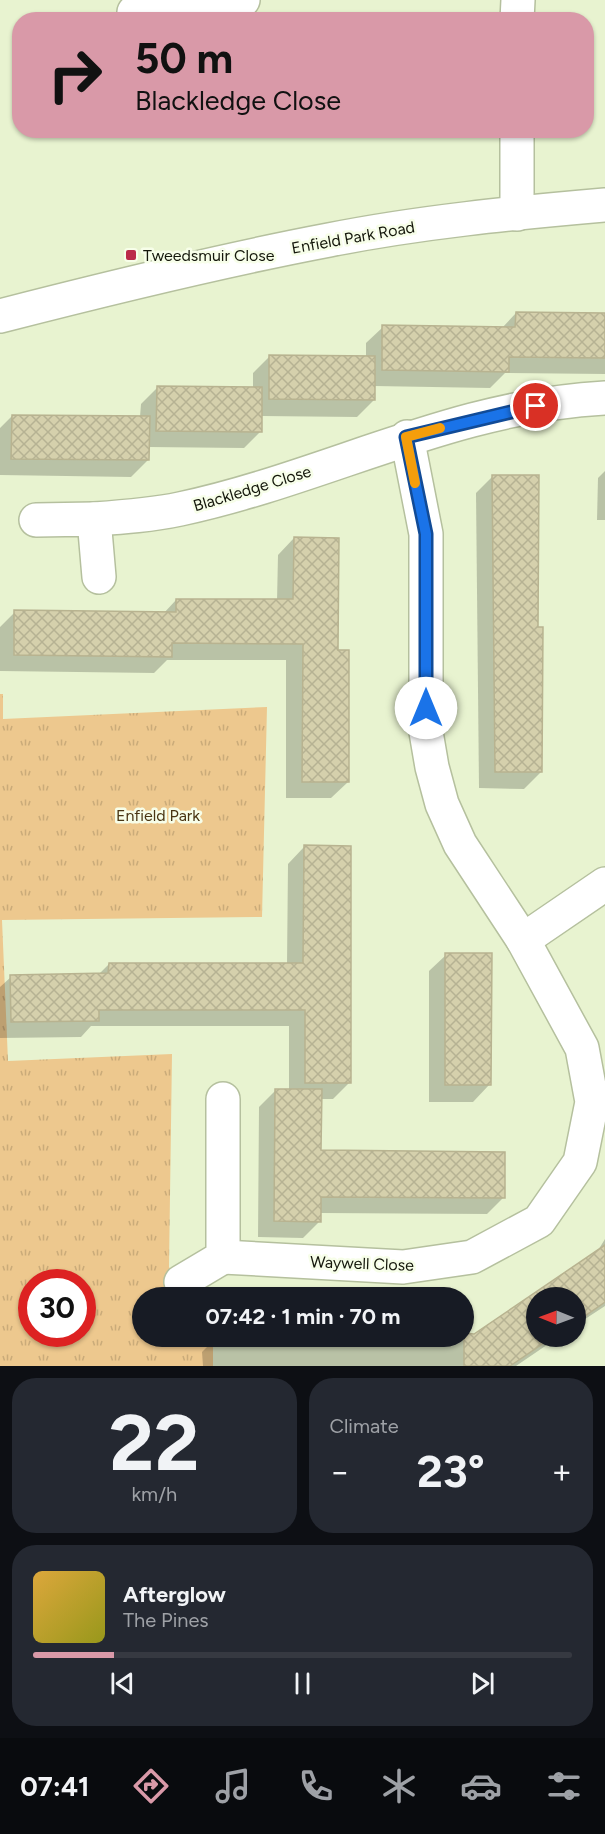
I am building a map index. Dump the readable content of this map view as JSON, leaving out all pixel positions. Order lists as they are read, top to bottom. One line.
{"streets":{"street":["Enfield Park Road","Blackledge Close","Waywell Close"]},"parks":["Enfield Park"],"places":{"transit":["Tweedsmuir Close"]},"north":"left","page":{"turn":["50 m","Blackledge Close"],"limit":"30","trip":"07:42 · 1 min · 70 m","tile":[["22","km/h"],"Climate"],"heat":["−","23°","+"],"song":["Afterglow","The Pines"],"tabs":"07:41"}}
